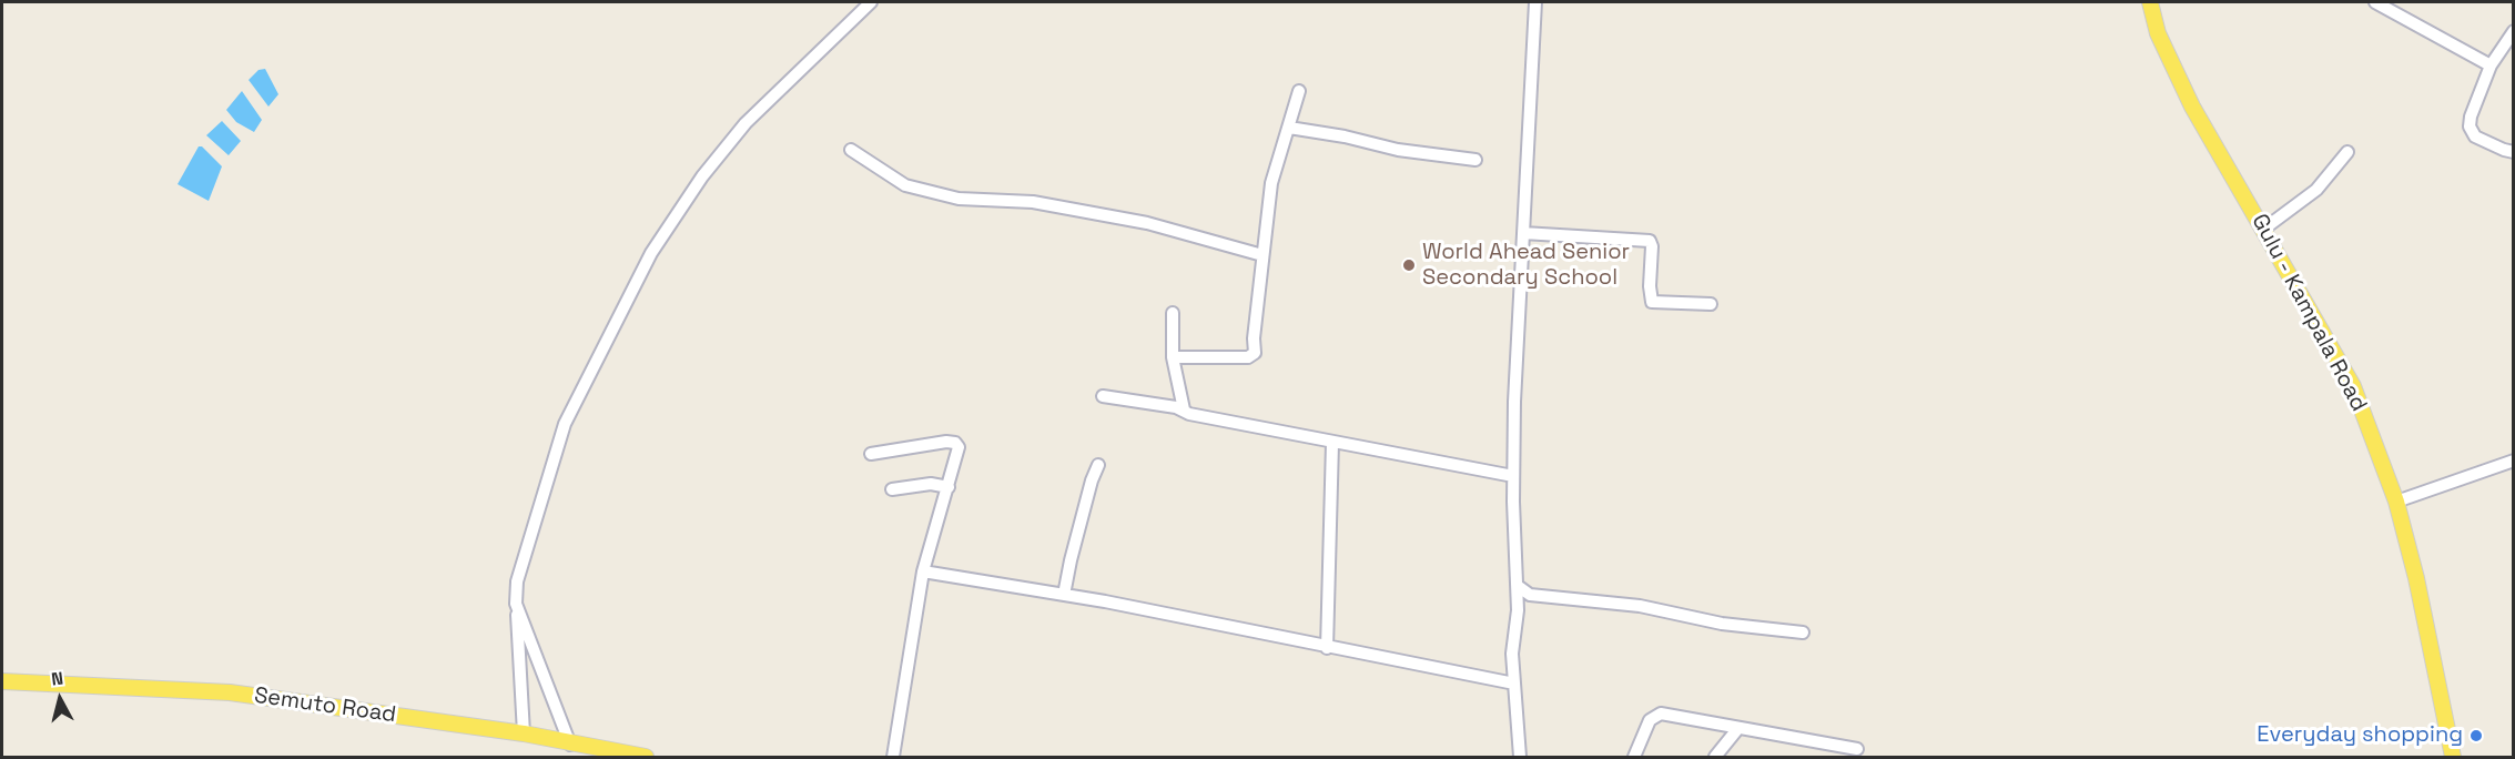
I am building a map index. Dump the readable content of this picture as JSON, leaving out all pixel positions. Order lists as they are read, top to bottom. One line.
{"streets":{"main road":["Gulu - Kampala Road","Semuto Road"]},"places":["World Ahead Senior Secondary School","Everyday shopping"],"north":"top"}
